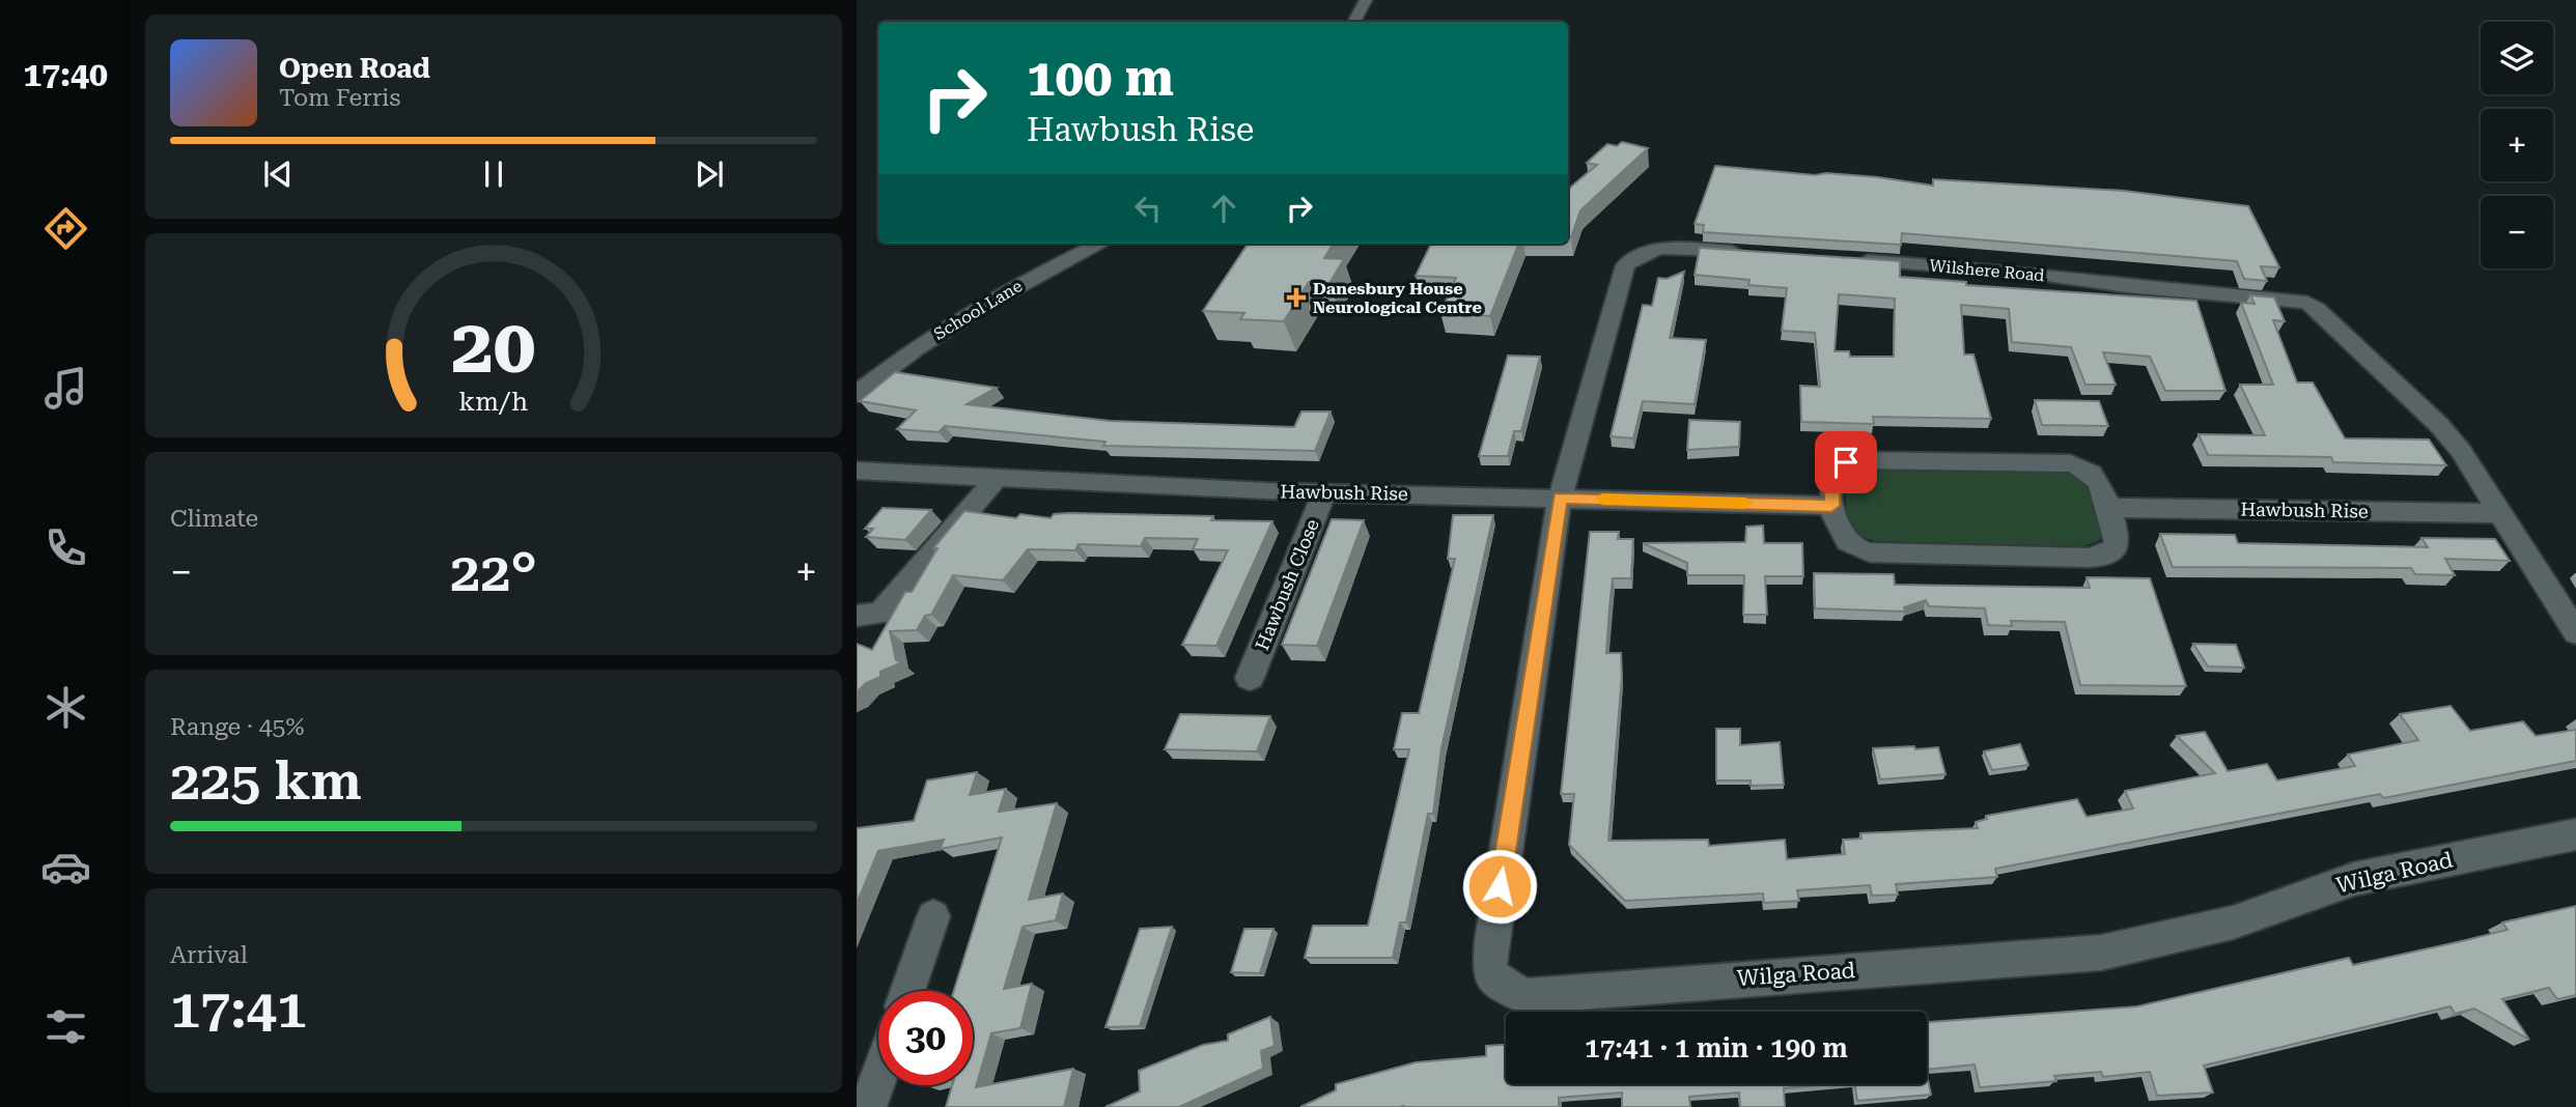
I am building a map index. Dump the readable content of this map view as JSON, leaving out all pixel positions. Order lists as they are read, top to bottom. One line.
{"streets":{"street":["Wilshere Road","School Lane","Hawbush Rise","Hawbush Close","Wilga Road"]},"crossings":[["Wilshere Road","Hawbush Rise"],["Hawbush Rise","Hawbush Close"],["Hawbush Rise","Wilga Road"]],"places":{"health":["Danesbury House Neurological Centre"]},"page":{"tabs":"17:40","map_buttons":["+","−"],"turn":["100 m","Hawbush Rise"],"song":["Open Road","Tom Ferris"],"tile":["Climate",["Range · 45%","225 km"],["Arrival","17:41"]],"heat":["−","22°","+"],"limit":"30","trip":"17:41 · 1 min · 190 m","gauge":["20","km/h"]}}
